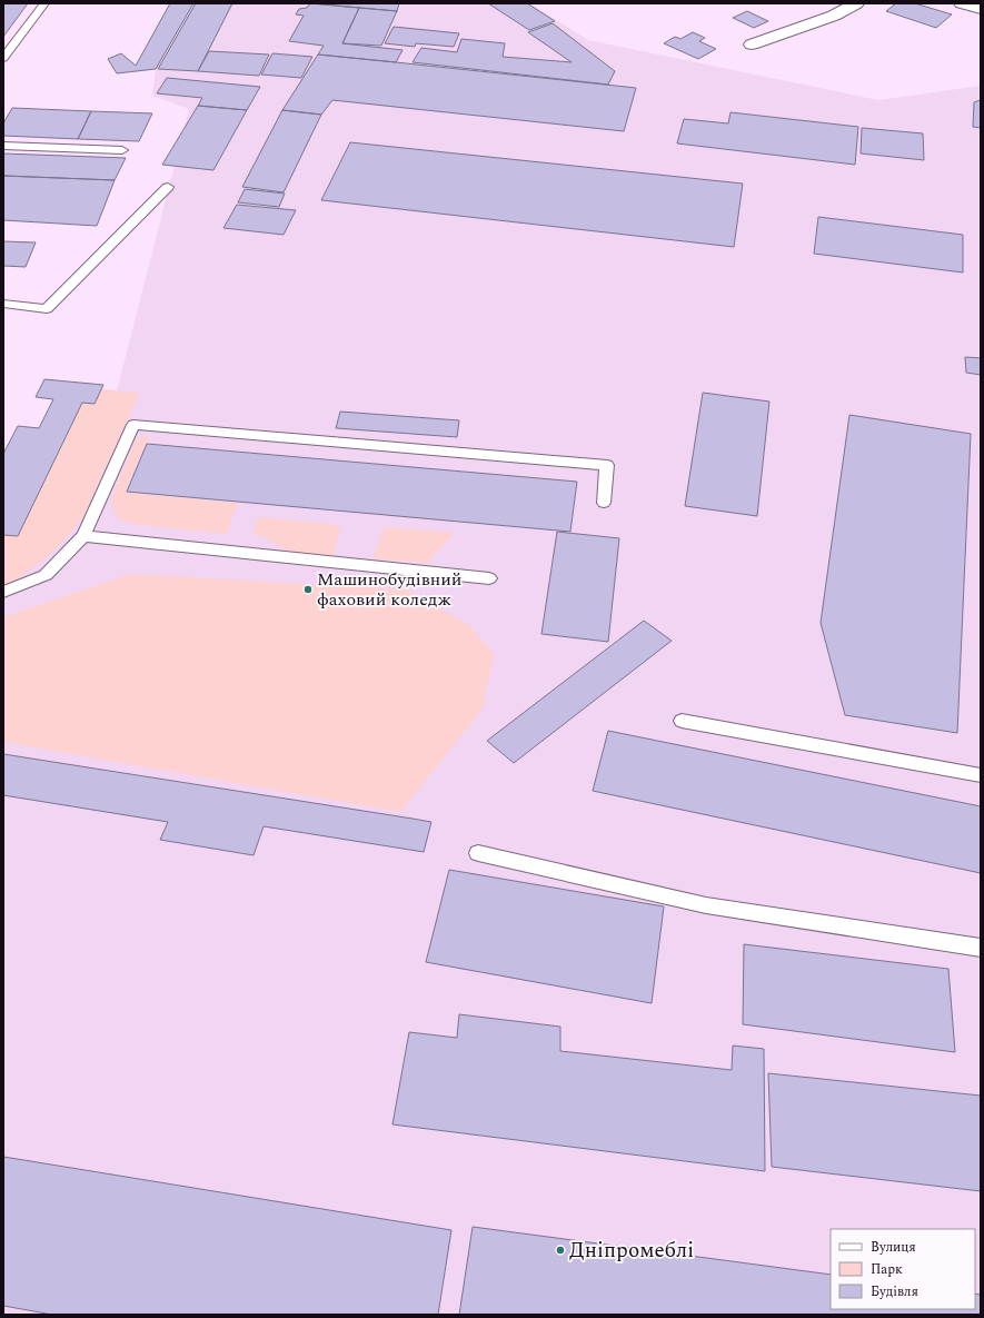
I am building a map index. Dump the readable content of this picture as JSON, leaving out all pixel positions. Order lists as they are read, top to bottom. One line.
{"places":["Машинобудівний фаховий коледж","Дніпромеблі"],"legend":["Вулиця","Парк","Будівля"]}
